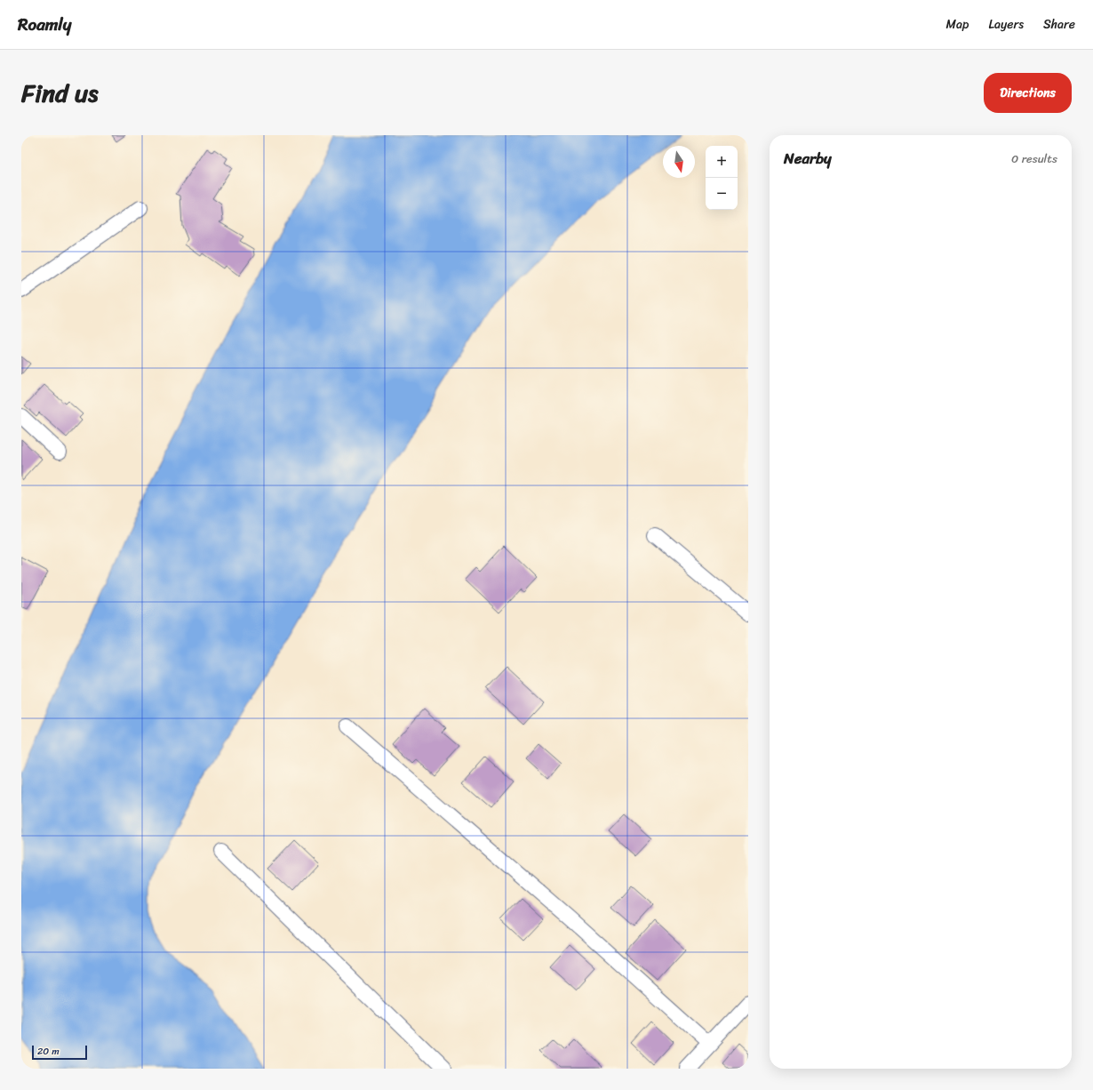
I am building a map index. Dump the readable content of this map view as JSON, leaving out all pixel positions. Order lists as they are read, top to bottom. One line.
{"scale_bar":"20 m","north":"bottom","page":{"header":"Roamly","nav":["Map","Layers","Share"],"title":"Find us","buttons":"Directions","heading":["Nearby","0 results"],"map_buttons":["+","−"],"scale":"20 m"}}
